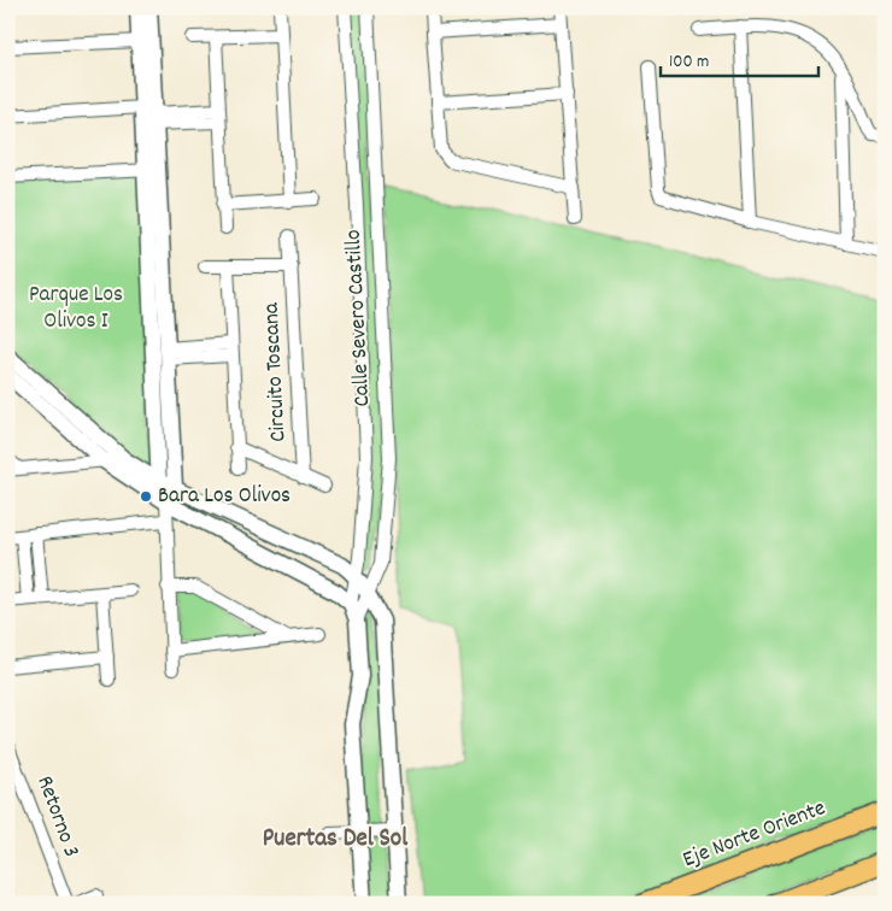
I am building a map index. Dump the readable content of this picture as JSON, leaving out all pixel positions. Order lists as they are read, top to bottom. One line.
{"streets":{"main road":["Eje Norte Oriente"],"street":["Calle Severo Castillo","Circuito Toscana","Retorno 3"]},"districts":["Puertas Del Sol"],"parks":["Parque Los Olivos I"],"places":["Bara Los Olivos"],"scale_bar":"100 m"}
